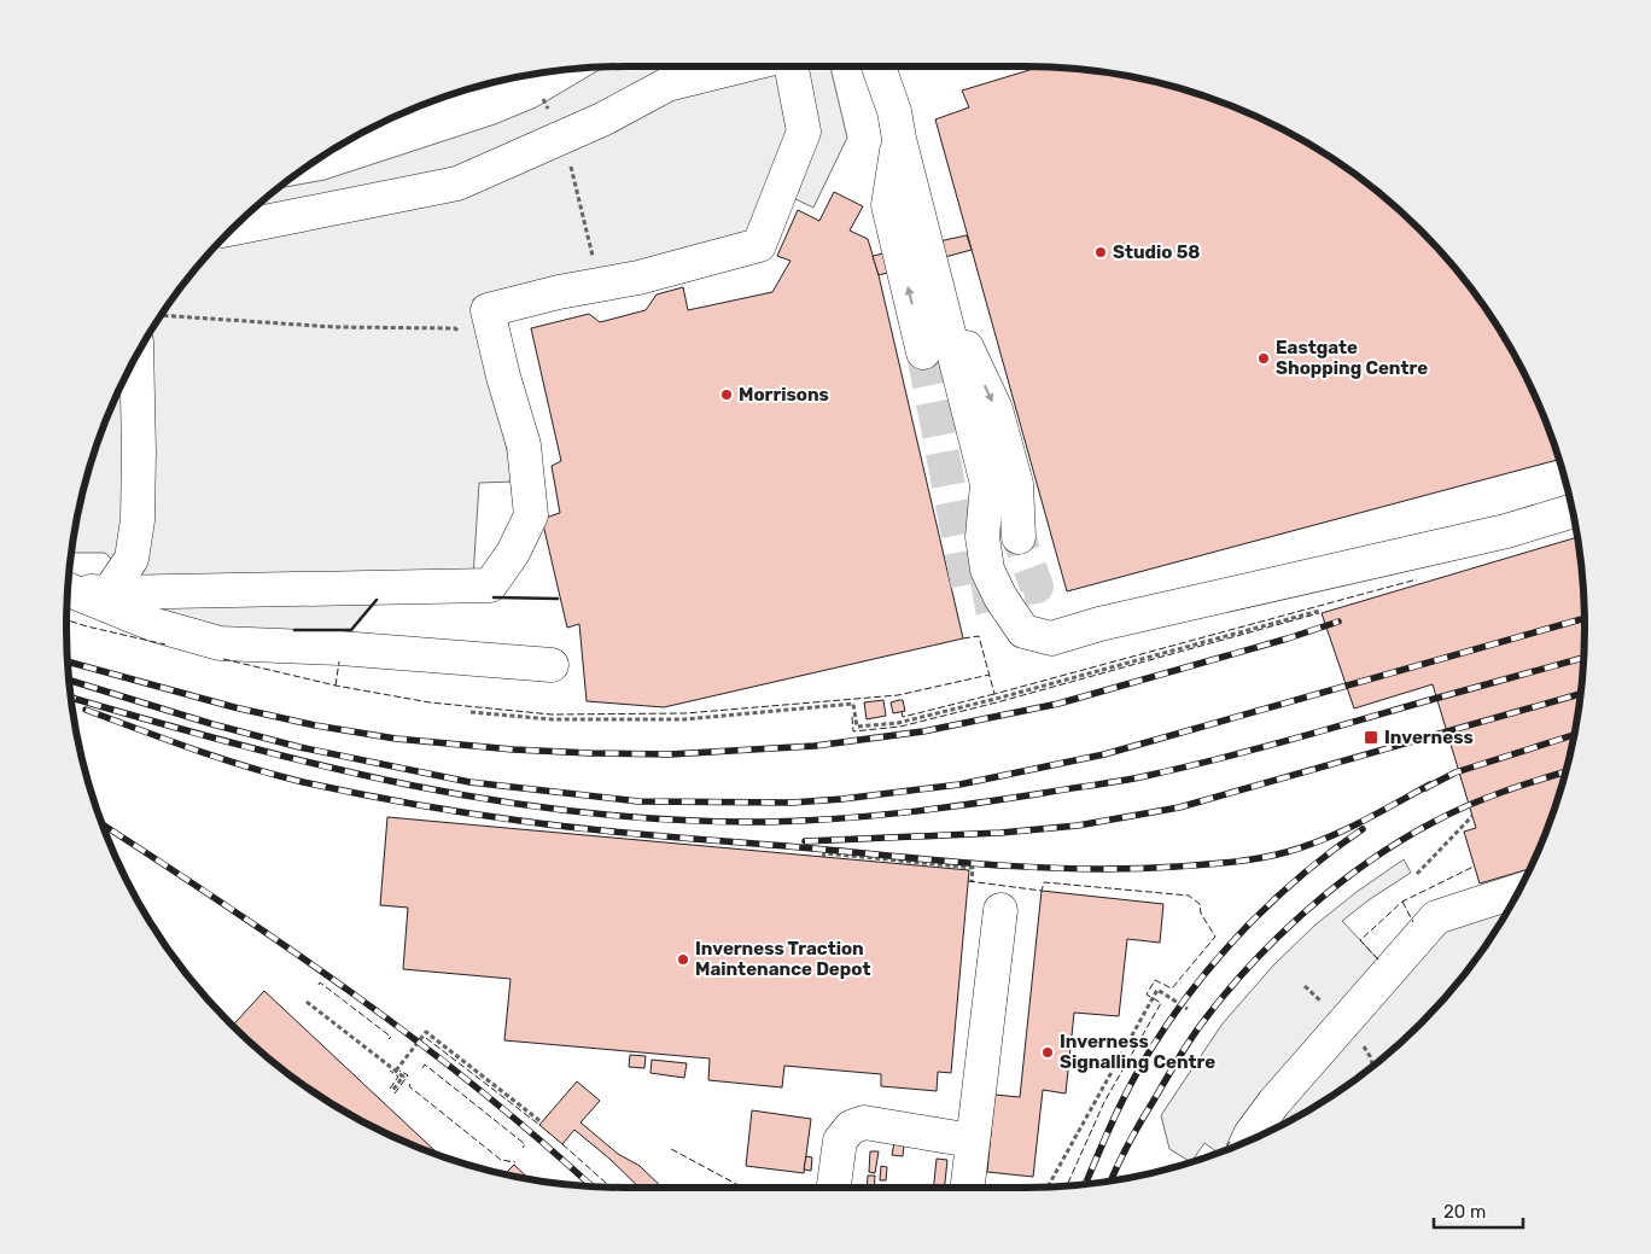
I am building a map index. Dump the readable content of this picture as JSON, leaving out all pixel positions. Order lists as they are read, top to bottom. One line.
{"places":{"other":["Studio 58","Eastgate Shopping Centre","Morrisons","Inverness Traction Maintenance Depot","Inverness Signalling Centre"],"transit":["Inverness"]},"scale_bar":"20 m"}
